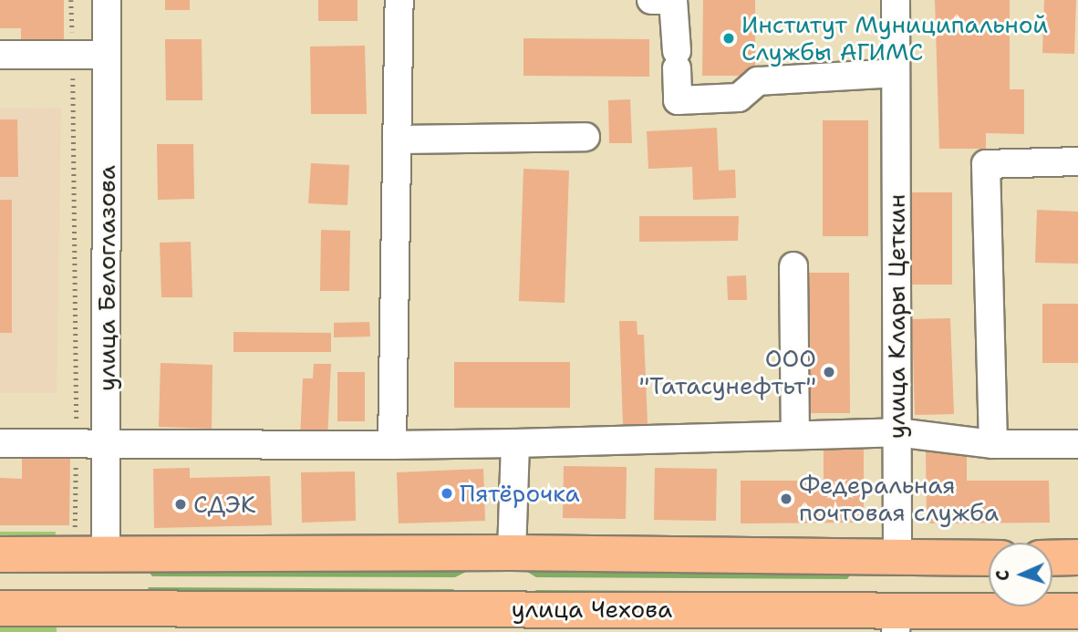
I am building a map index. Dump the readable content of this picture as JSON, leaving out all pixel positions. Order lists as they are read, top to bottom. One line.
{"streets":{"main road":["улица Клары Цеткин","улица Чехова"],"street":["улица Белоглазова"]},"crossings":[["улица Клары Цеткин","улица Чехова"]],"places":["Институт Муниципальной Службы АГИМС","ООО \"Татасунефтьт\"","Пятёрочка","Федеральная почтовая служба","СДЭК"],"north":"left"}
